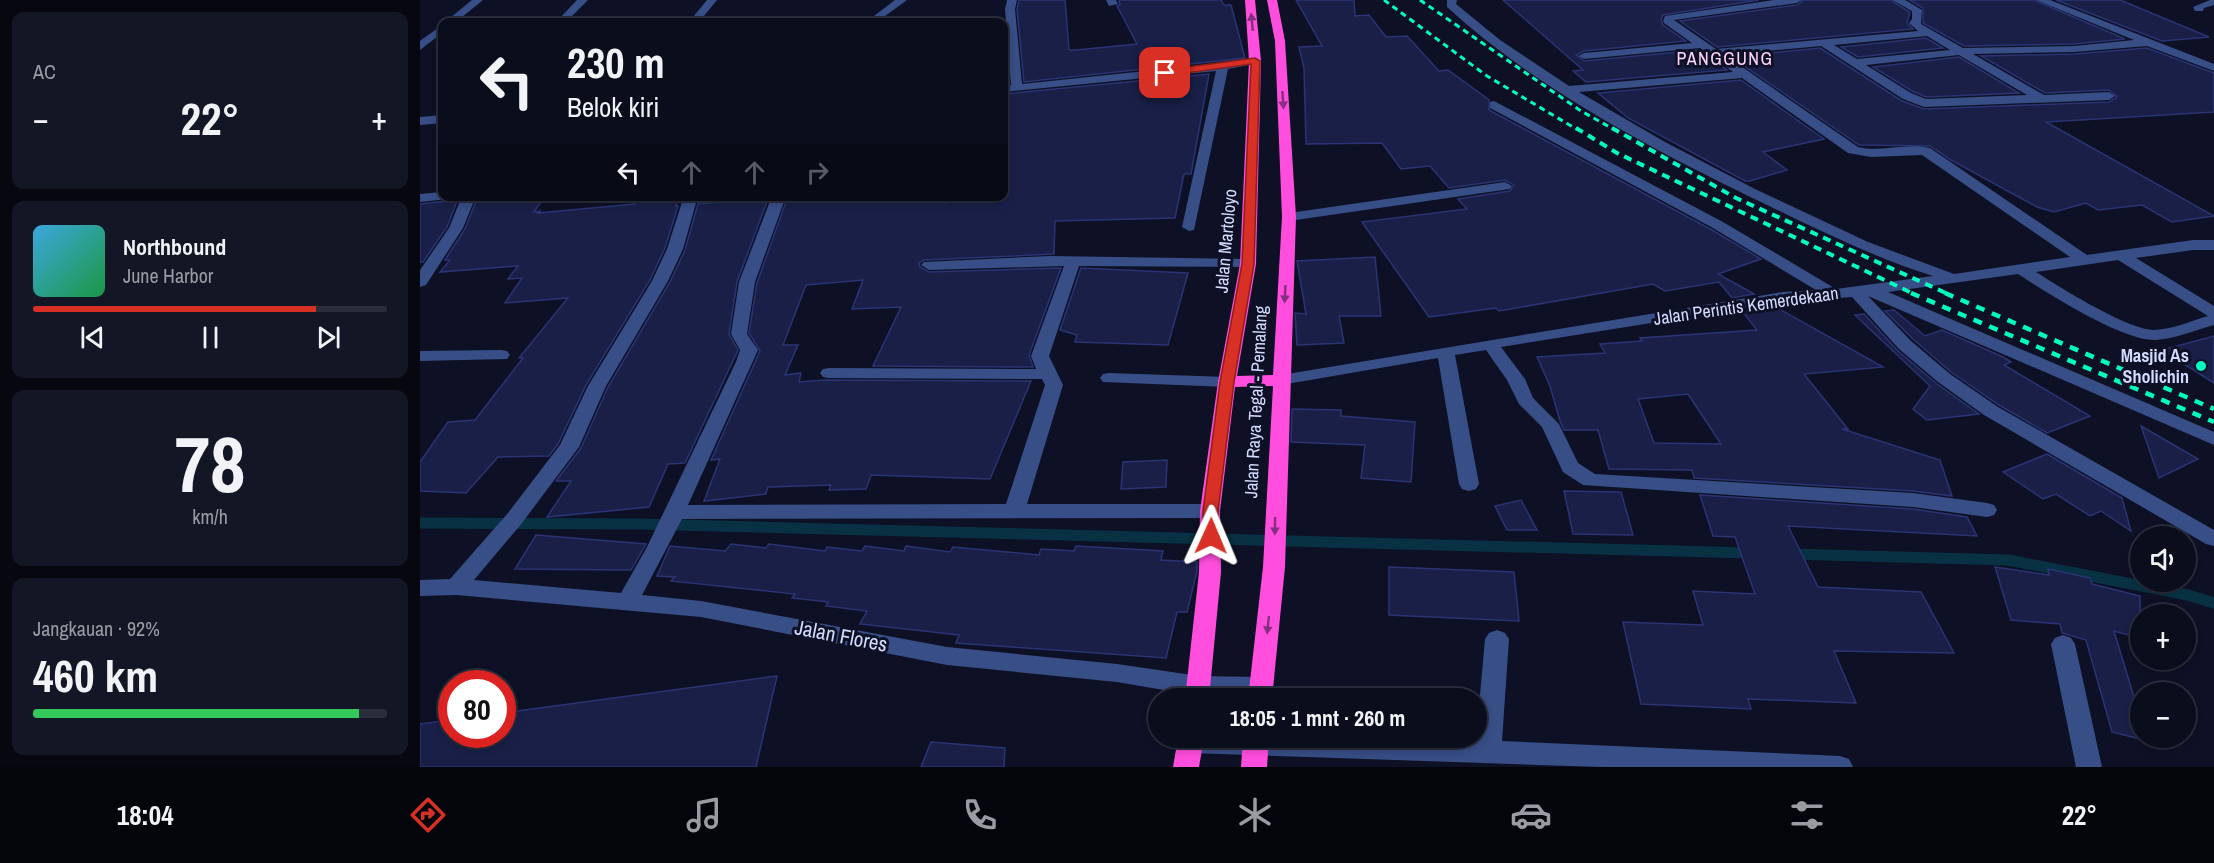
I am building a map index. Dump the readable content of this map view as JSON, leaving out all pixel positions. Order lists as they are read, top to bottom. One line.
{"streets":{"highway":["Jalan Martoloyo","Jalan Raya Tegal - Pemalang"],"street":["Jalan Perintis Kemerdekaan","Jalan Flores"]},"crossings":[["Jalan Perintis Kemerdekaan","Jalan Raya Tegal - Pemalang"]],"one_way":["Jalan Raya Tegal - Pemalang"],"districts":["PANGGUNG"],"places":["Masjid As Sholichin"],"page":{"tile":["AC",["78","km/h"],["Jangkauan · 92%","460 km"]],"turn":["230 m","Belok kiri"],"heat":["−","22°","+"],"song":["Northbound","June Harbor"],"map_buttons":["+","−"],"limit":"80","trip":"18:05 · 1 mnt · 260 m","tabs":["18:04","22°"]}}
